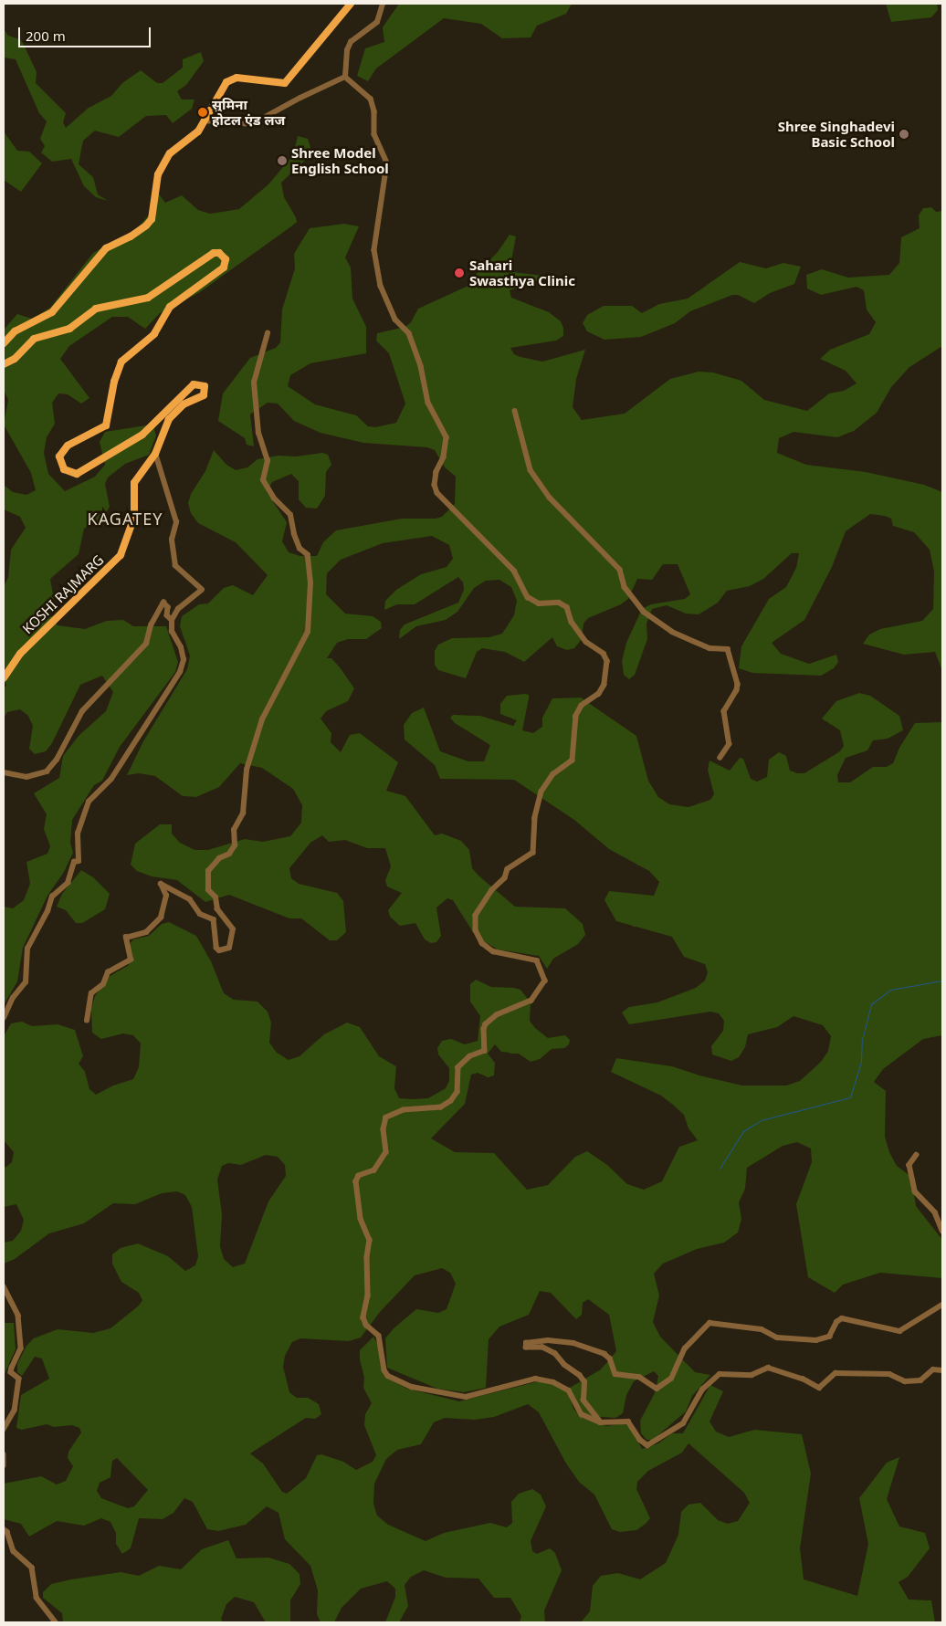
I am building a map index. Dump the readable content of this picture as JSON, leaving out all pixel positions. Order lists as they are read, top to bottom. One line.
{"streets":{"main road":["KOSHI RAJMARG"]},"districts":["KAGATEY"],"places":["सुमिना होटल एंड लज","Shree Singhadevi Basic School","Shree Model English School","Sahari Swasthya Clinic"],"scale_bar":"200 m"}
